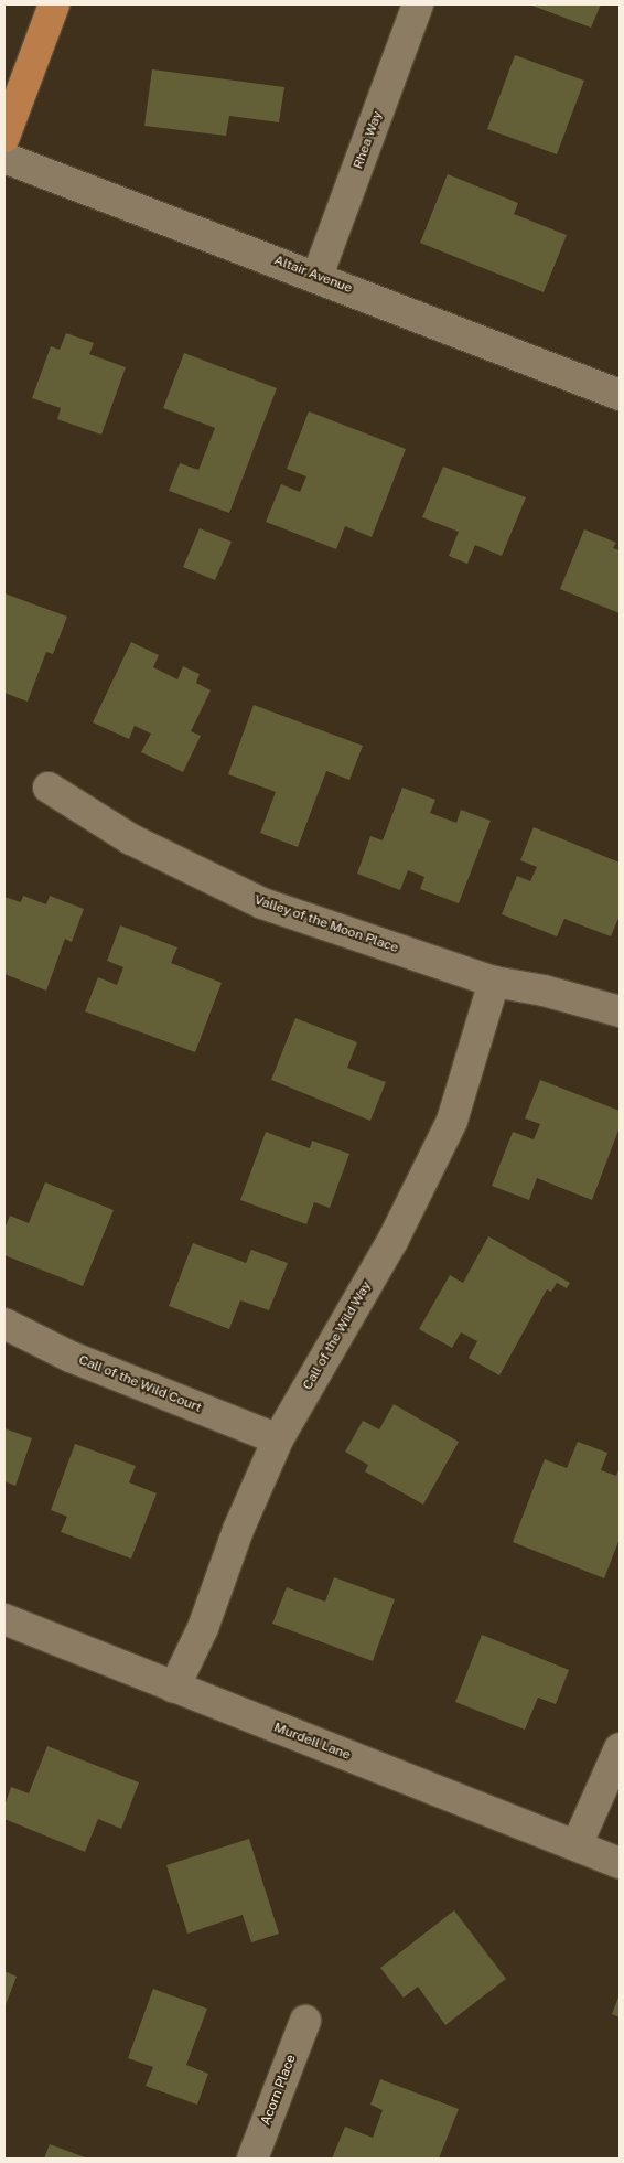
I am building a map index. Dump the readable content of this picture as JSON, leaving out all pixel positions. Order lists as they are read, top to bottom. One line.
{"streets":{"street":["Rhea Way","Altair Avenue","Valley of the Moon Place","Call of the Wild Way","Call of the Wild Court","Murdell Lane","Acorn Place"]},"crossings":[["Rhea Way","Altair Avenue"],["Valley of the Moon Place","Call of the Wild Way"],["Call of the Wild Way","Call of the Wild Court"],["Call of the Wild Way","Murdell Lane"]]}
